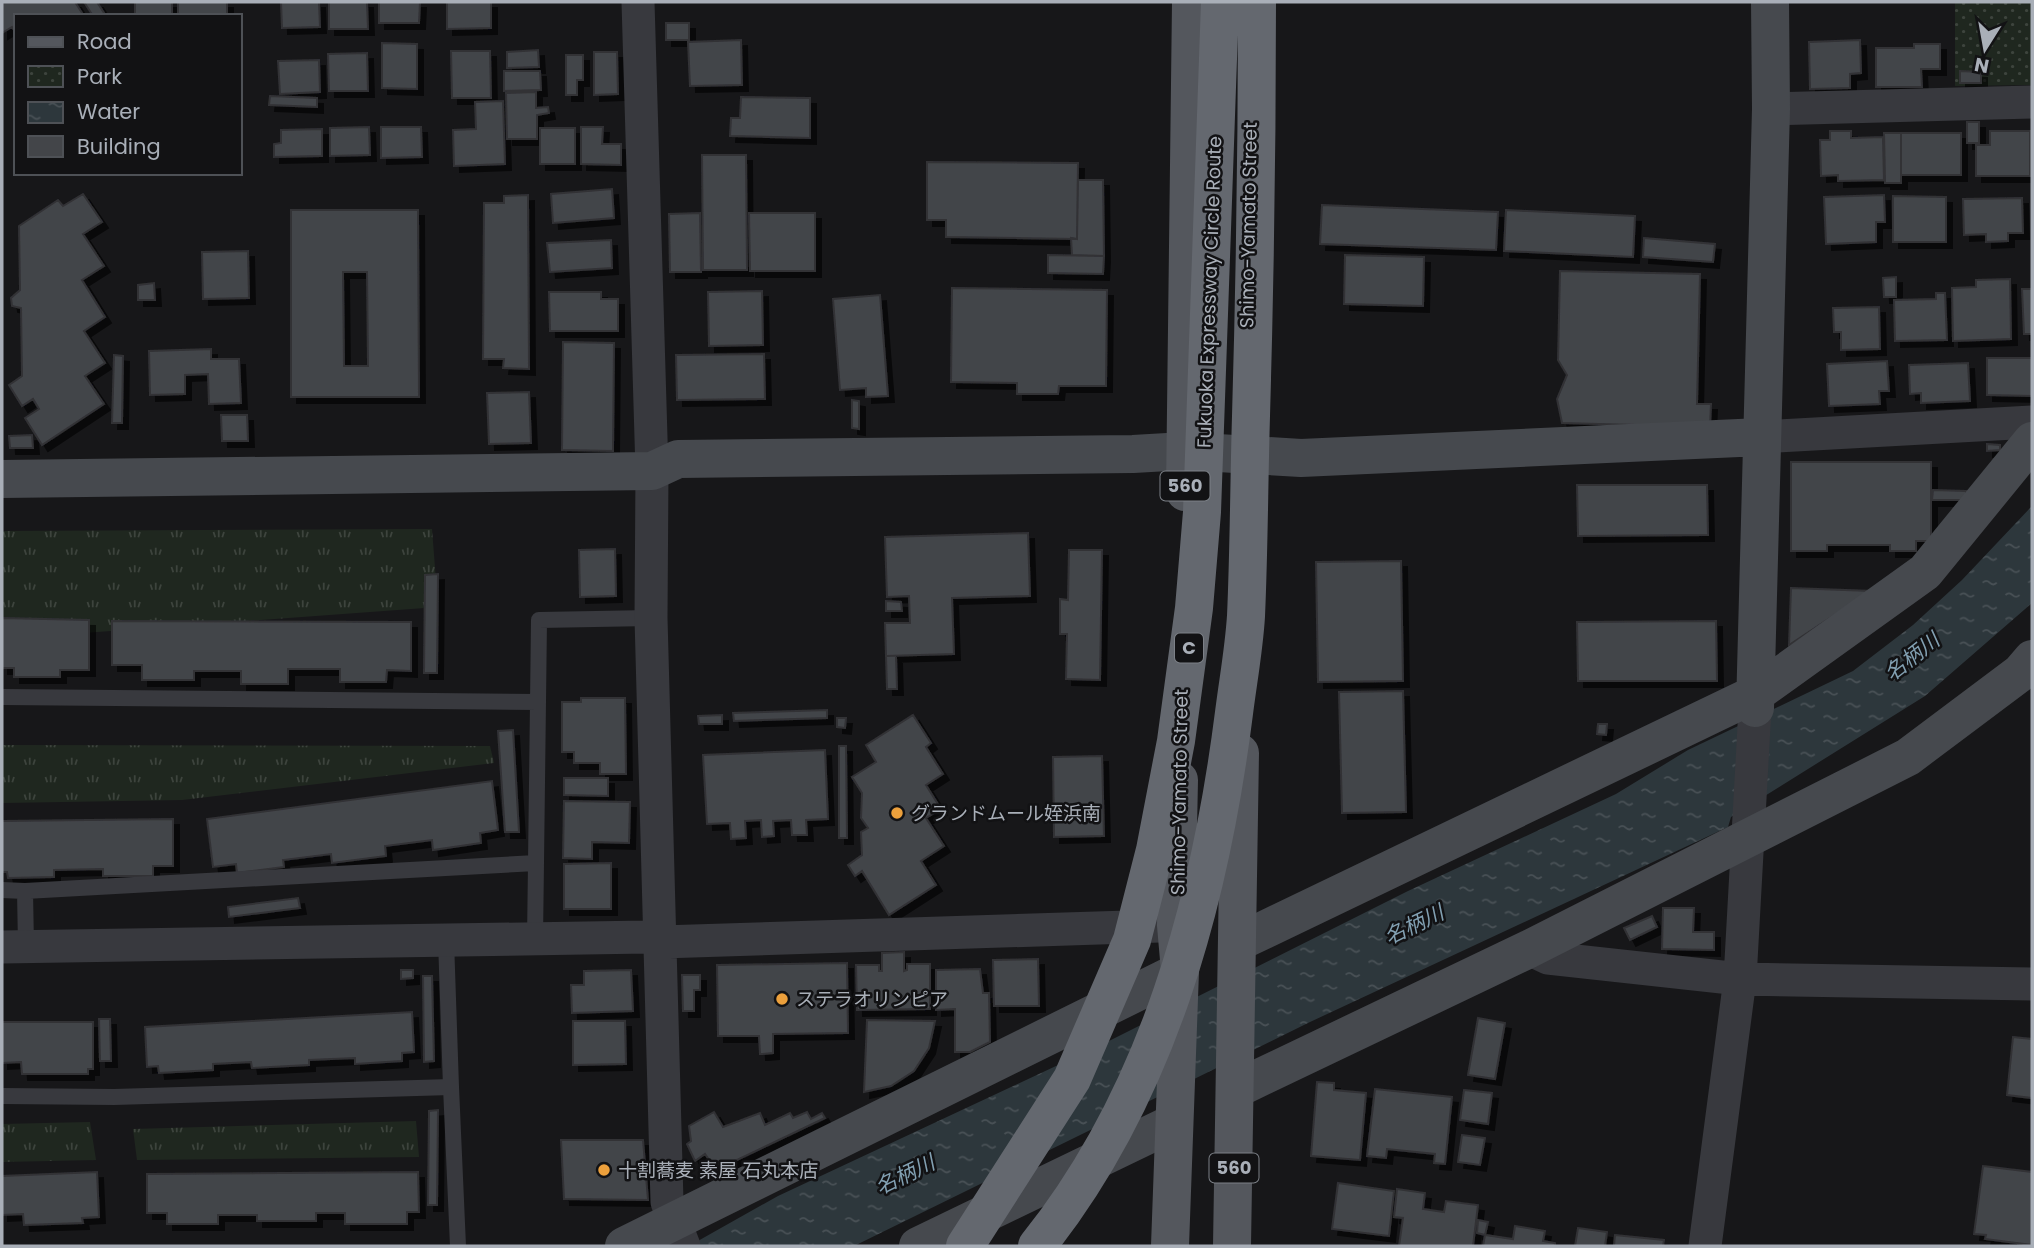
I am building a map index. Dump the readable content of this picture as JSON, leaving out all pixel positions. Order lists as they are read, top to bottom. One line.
{"streets":{"highway":["Fukuoka Expressway Circle Route","C"],"main road":["Shimo-Yamato Street","560"]},"water":["名柄川"],"places":["グランドムール姪浜南","ステラオリンピア","十割蕎麦 素屋 石丸本店"],"legend":["Road","Park","Water","Building"],"north":"bottom"}
